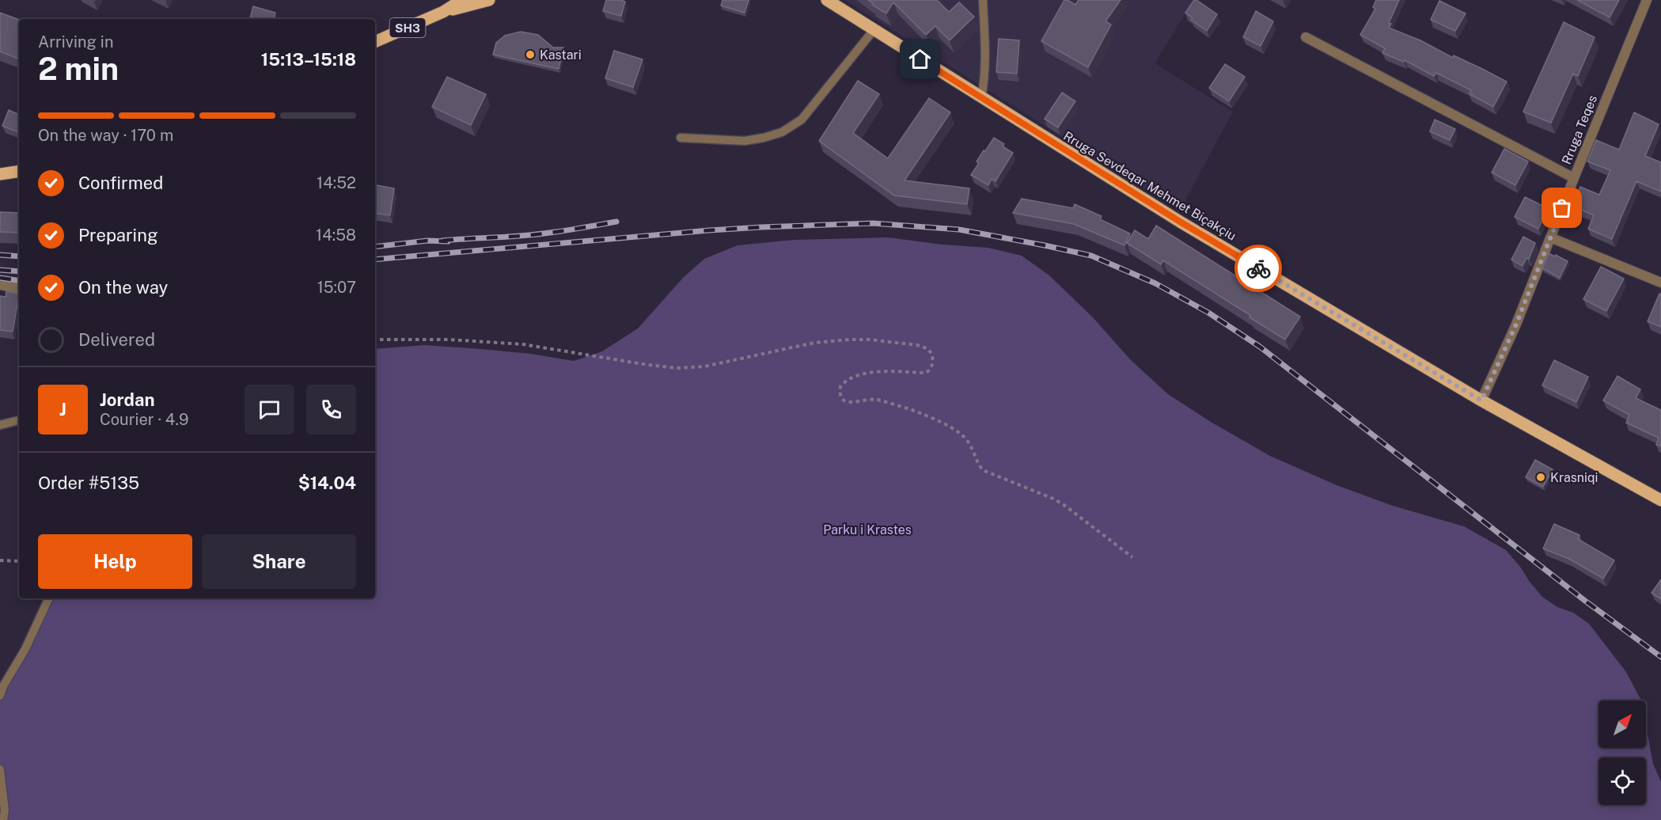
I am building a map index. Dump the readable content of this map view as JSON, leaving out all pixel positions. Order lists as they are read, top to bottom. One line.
{"streets":{"main road":["SH3","Rruga Sevdeqar Mehmet Biçakçiu"],"street":["Rruga Teqes"]},"crossings":[["Rruga Teqes","Rruga Sevdeqar Mehmet Biçakçiu"]],"parks":["Parku i Krastes"],"places":["Kastari","Krasniqi"],"north":"top right","page":{"heading":["2 min","Arriving in","15:13–15:18"],"panel":["Jordan","Courier · 4.9","Order #5135","$14.04"],"bar":"On the way · 170 m","list":[["Confirmed","14:52"],["Preparing","14:58"],["On the way","15:07"],"Delivered"],"round":"J","buttons":["Help","Share"]}}
